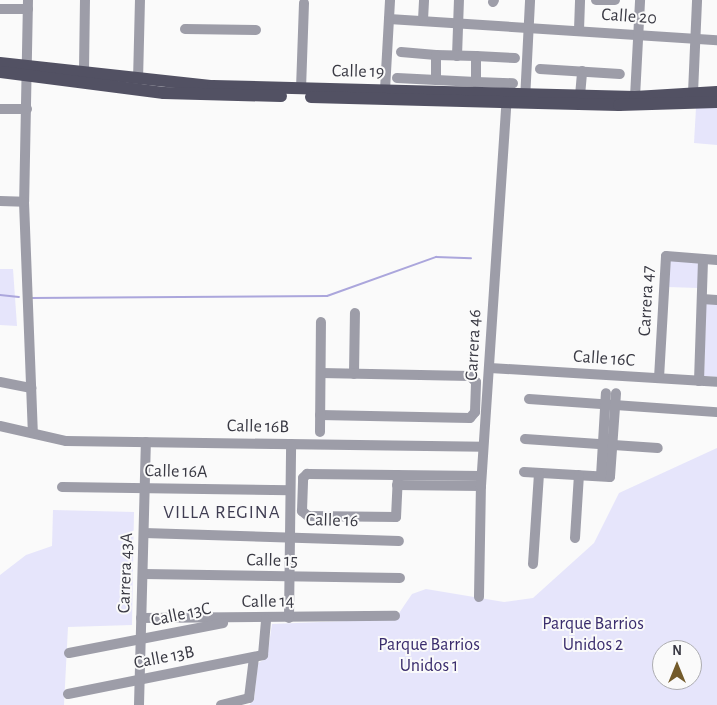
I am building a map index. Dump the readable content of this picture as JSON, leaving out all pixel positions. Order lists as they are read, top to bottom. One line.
{"streets":{"main road":["Calle 19"],"street":["Calle 20","Carrera 47","Carrera 46","Calle 16C","Calle 16B","Calle 16A","Calle 16","Calle 15","Carrera 43A","Calle 14","Calle 13C","Calle 13B"]},"crossings":[["Calle 19","Carrera 46"],["Carrera 47","Calle 16C"],["Carrera 46","Calle 16C"],["Carrera 46","Calle 16B"],["Calle 16B","Carrera 43A"],["Calle 16A","Carrera 43A"],["Calle 16","Carrera 43A"],["Calle 15","Carrera 43A"],["Carrera 43A","Calle 14"],["Carrera 43A","Calle 13C"],["Carrera 43A","Calle 13B"],["Calle 14","Calle 13C"],["Calle 14","Calle 13B"]],"districts":["VILLA REGINA"],"parks":["Parque Barrios Unidos 2","Parque Barrios Unidos 1"],"north":"top"}
